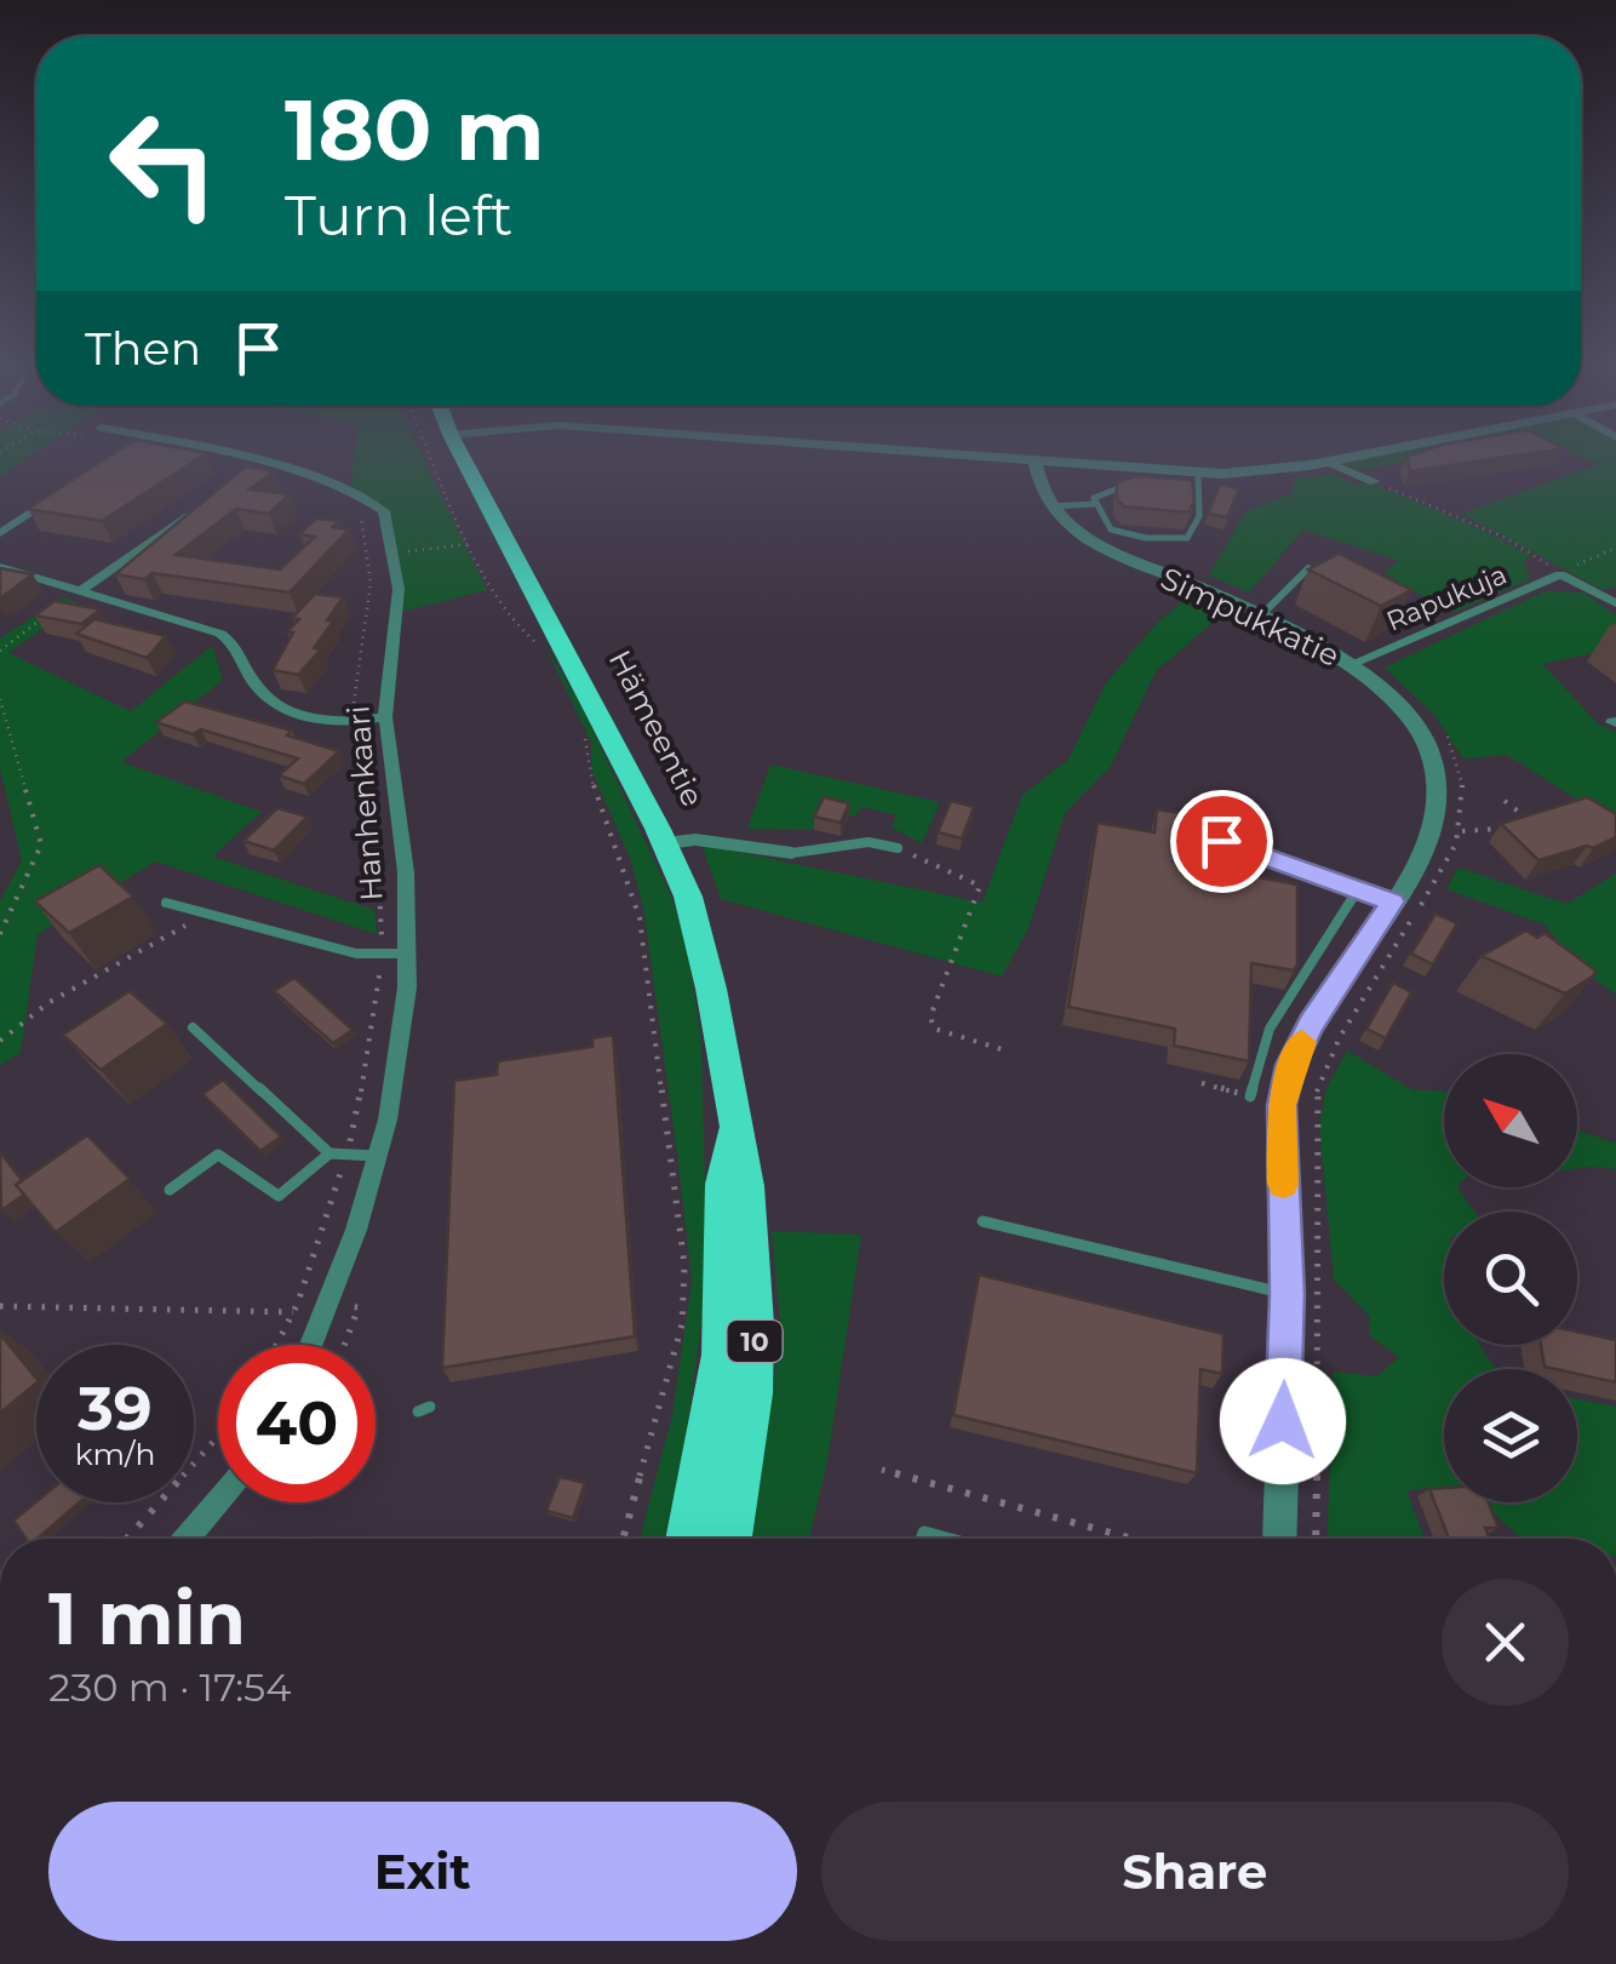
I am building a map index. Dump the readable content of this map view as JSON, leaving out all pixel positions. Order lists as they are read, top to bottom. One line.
{"streets":{"highway":["Hämeentie","10"],"street":["Rapukuja","Simpukkatie","Hanhenkaari"]},"crossings":[["Rapukuja","Simpukkatie"]],"north":"top left","page":{"turn":["180 m","Turn left"],"then":"Then","speed":"39 km/h","limit":"40","heading":["1 min","230 m · 17:54"],"buttons":["Exit","Share"]}}
